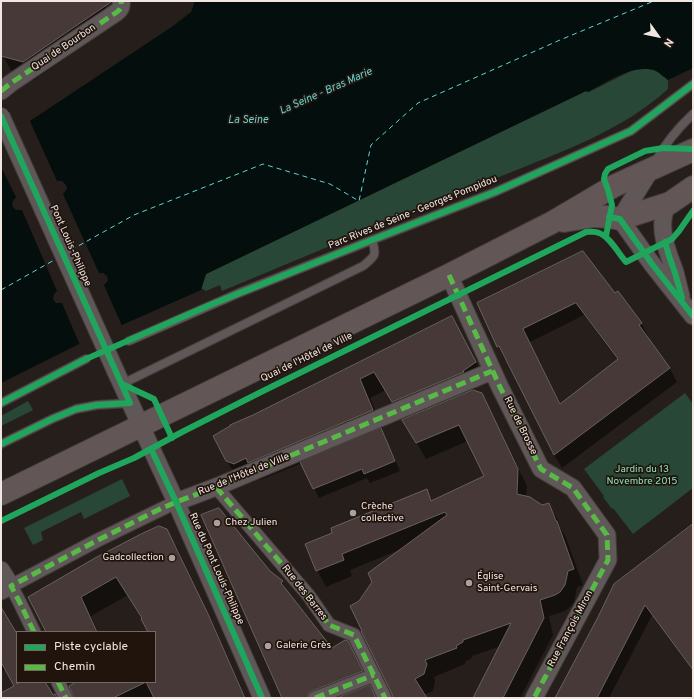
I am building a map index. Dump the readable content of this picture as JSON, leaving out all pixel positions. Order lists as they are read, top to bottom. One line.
{"streets":{"main road":["Quai de l'Hôtel de Ville"],"street":["Quai de Bourbon","Pont Louis-Philippe","Rue de Brosse","Rue de l'Hôtel de Ville","Rue du Pont Louis-Philippe","Rue des Barres","Rue François Miron"],"lane":["Parc Rives de Seine - Georges Pompidou"]},"crossings":[["Parc Rives de Seine - Georges Pompidou","Pont Louis-Philippe"],["Pont Louis-Philippe","Quai de l'Hôtel de Ville"],["Pont Louis-Philippe","Rue du Pont Louis-Philippe"],["Quai de l'Hôtel de Ville","Rue de Brosse"],["Quai de l'Hôtel de Ville","Rue du Pont Louis-Philippe"],["Rue de Brosse","Rue de l'Hôtel de Ville"],["Rue de Brosse","Rue François Miron"],["Rue de l'Hôtel de Ville","Rue du Pont Louis-Philippe"],["Rue de l'Hôtel de Ville","Rue des Barres"]],"water":["La Seine - Bras Marie","La Seine"],"parks":["Jardin du 13 Novembre 2015"],"places":["Crèche collective","Chez Julien","Gadcollection","Église Saint-Gervais","Galerie Grès"],"legend":["Piste cyclable","Chemin"],"north":"bottom right"}
